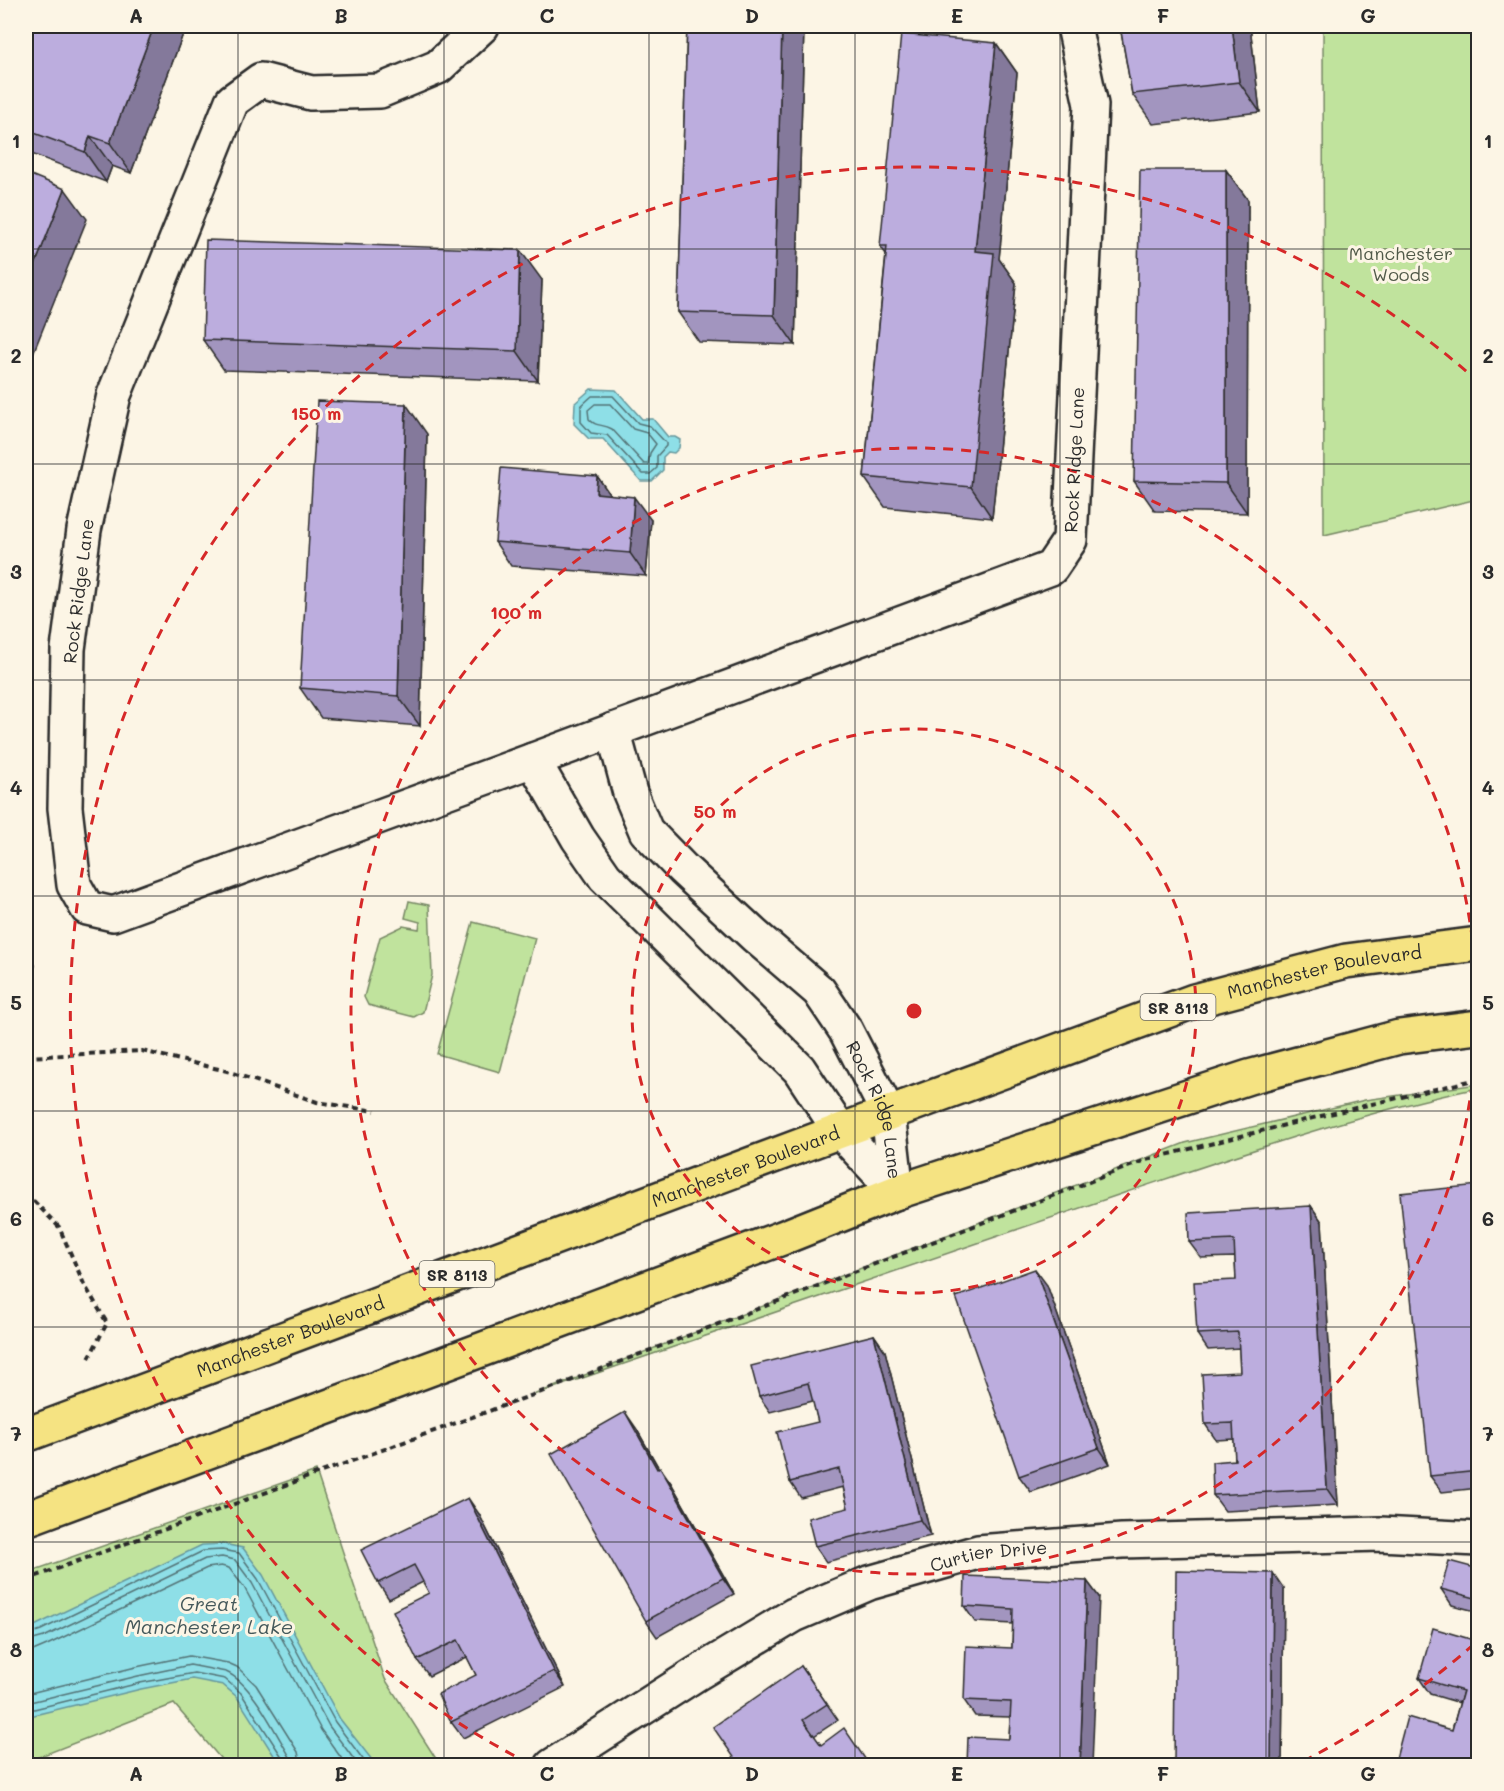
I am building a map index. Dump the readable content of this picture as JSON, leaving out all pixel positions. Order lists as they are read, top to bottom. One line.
{"streets":{"main road":["Manchester Boulevard","SR 8113"],"street":["Rock Ridge Lane","Curtier Drive"]},"crossings":[["Rock Ridge Lane","Manchester Boulevard"]],"water":["Great Manchester Lake"],"parks":["Manchester Woods"],"grid":{"columns":["A","B","C","D","E","F","G"],"rows":["1","2","3","4","5","6","7","8"]},"rings":["150 m","100 m","50 m"]}
